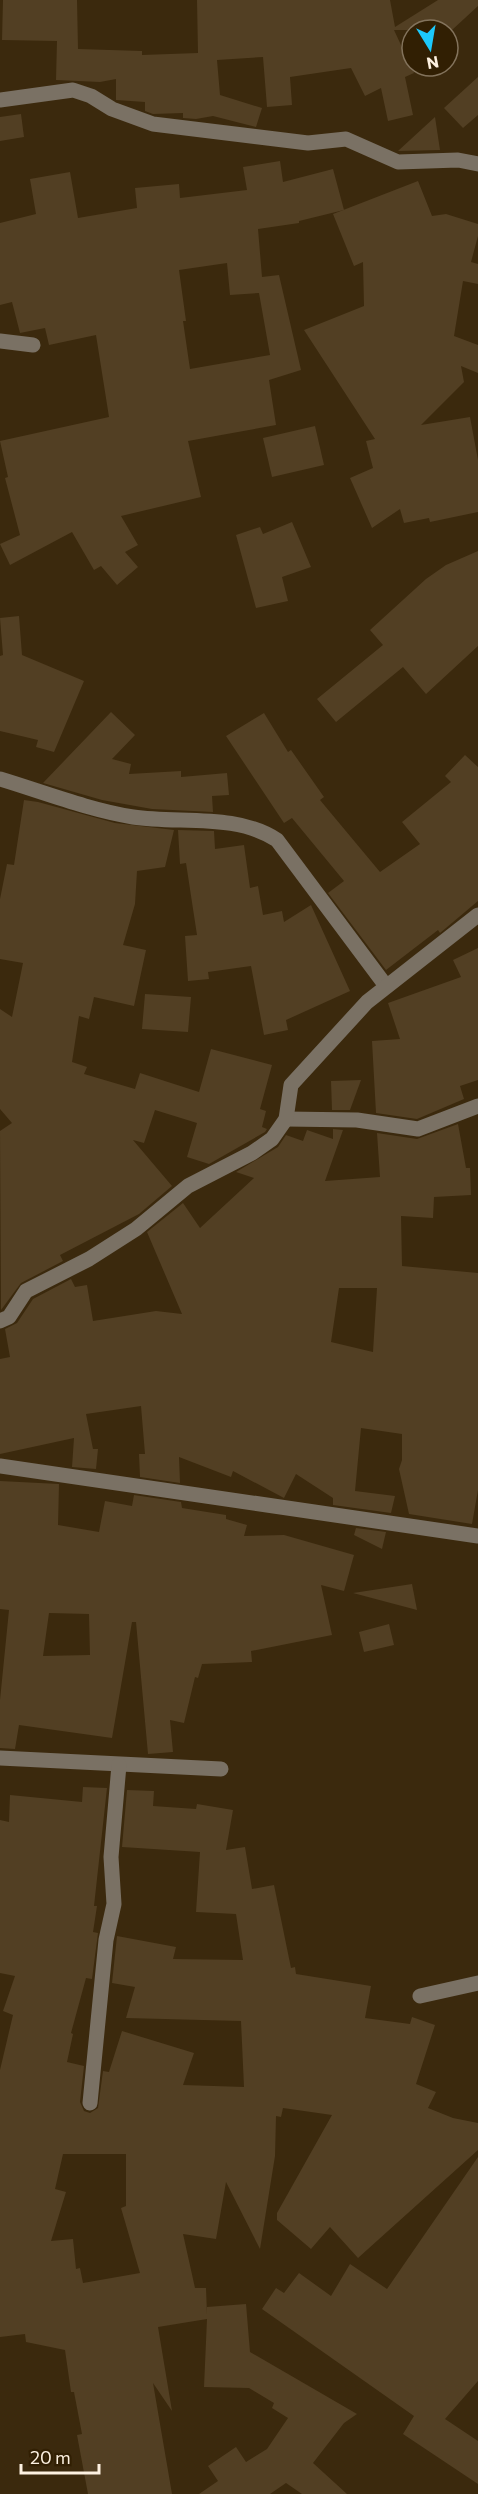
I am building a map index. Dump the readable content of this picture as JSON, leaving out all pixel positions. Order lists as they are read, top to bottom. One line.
{"scale_bar":"20 m","north":"bottom"}
